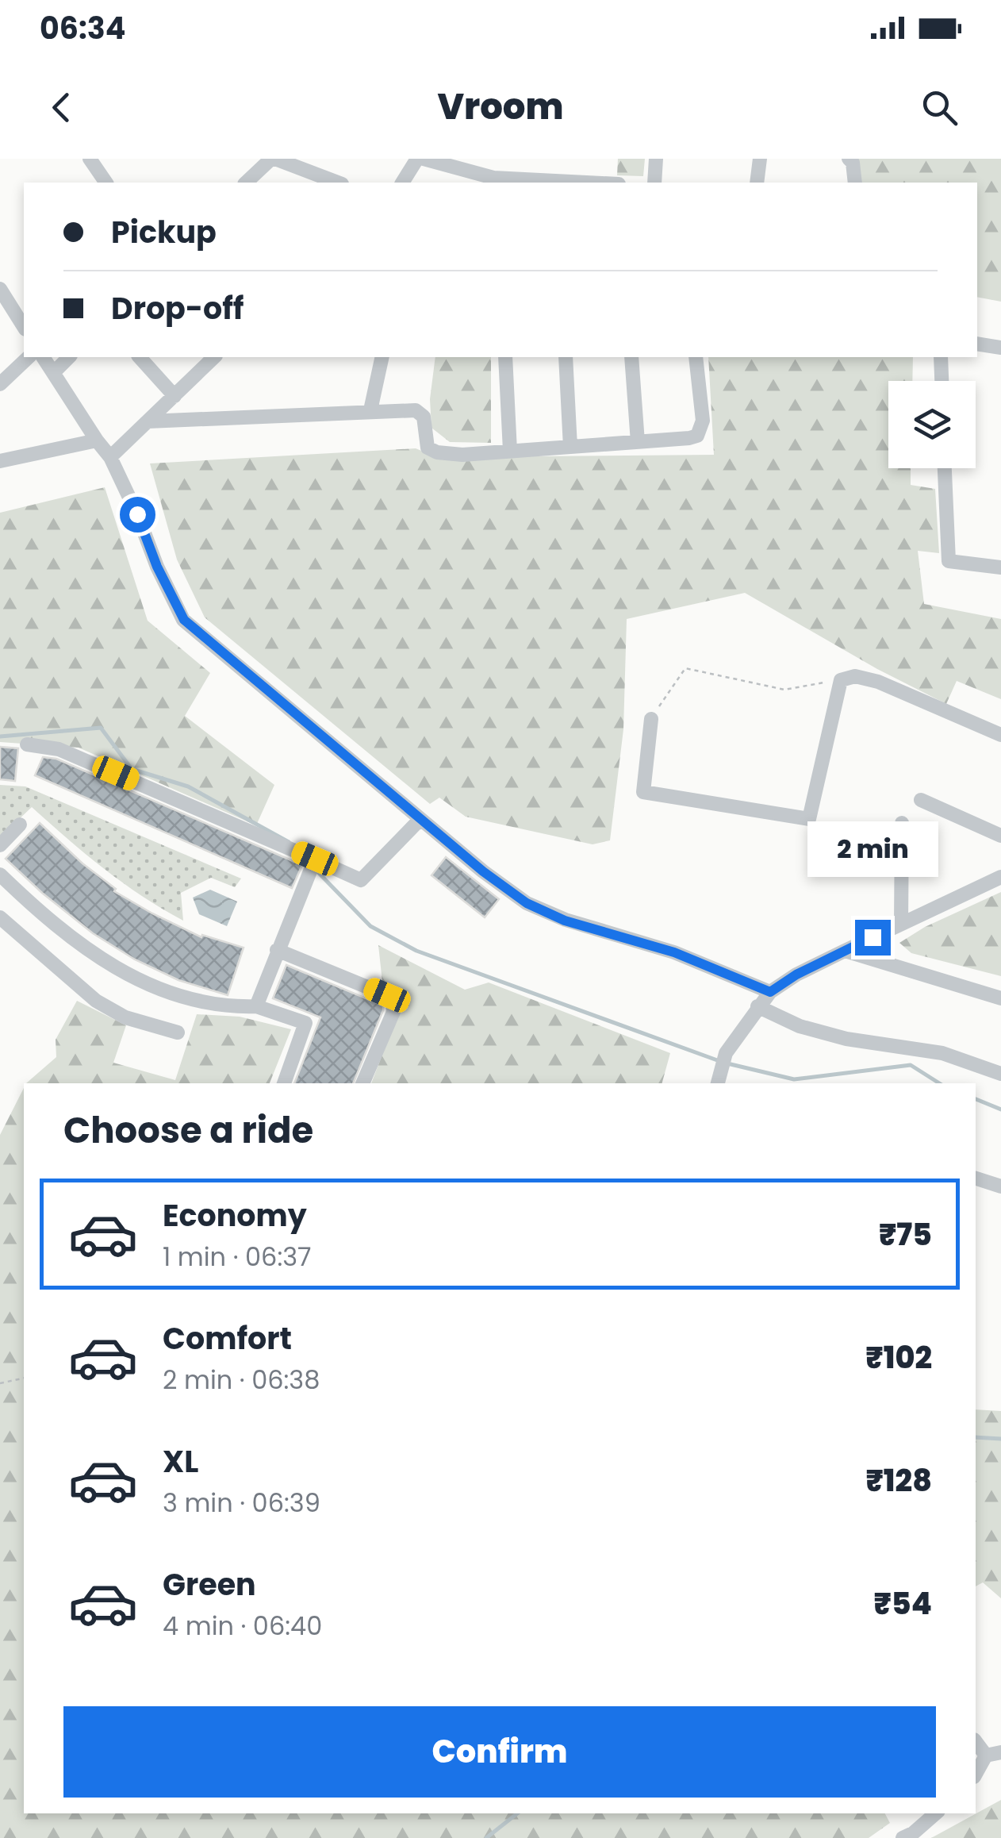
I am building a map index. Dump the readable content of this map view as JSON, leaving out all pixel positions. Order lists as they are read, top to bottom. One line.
{"page":{"status":"06:34","header":"Vroom","banner":["Pickup","Drop-off"],"bubble":"2 min","heading":"Choose a ride","list":[{"name":"Economy","note":"1 min · 06:37","value":"₹75"},{"name":"Comfort","note":"2 min · 06:38","value":"₹102"},{"name":"XL","note":"3 min · 06:39","value":"₹128"},{"name":"Green","note":"4 min · 06:40","value":"₹54"}],"buttons":"Confirm"}}
